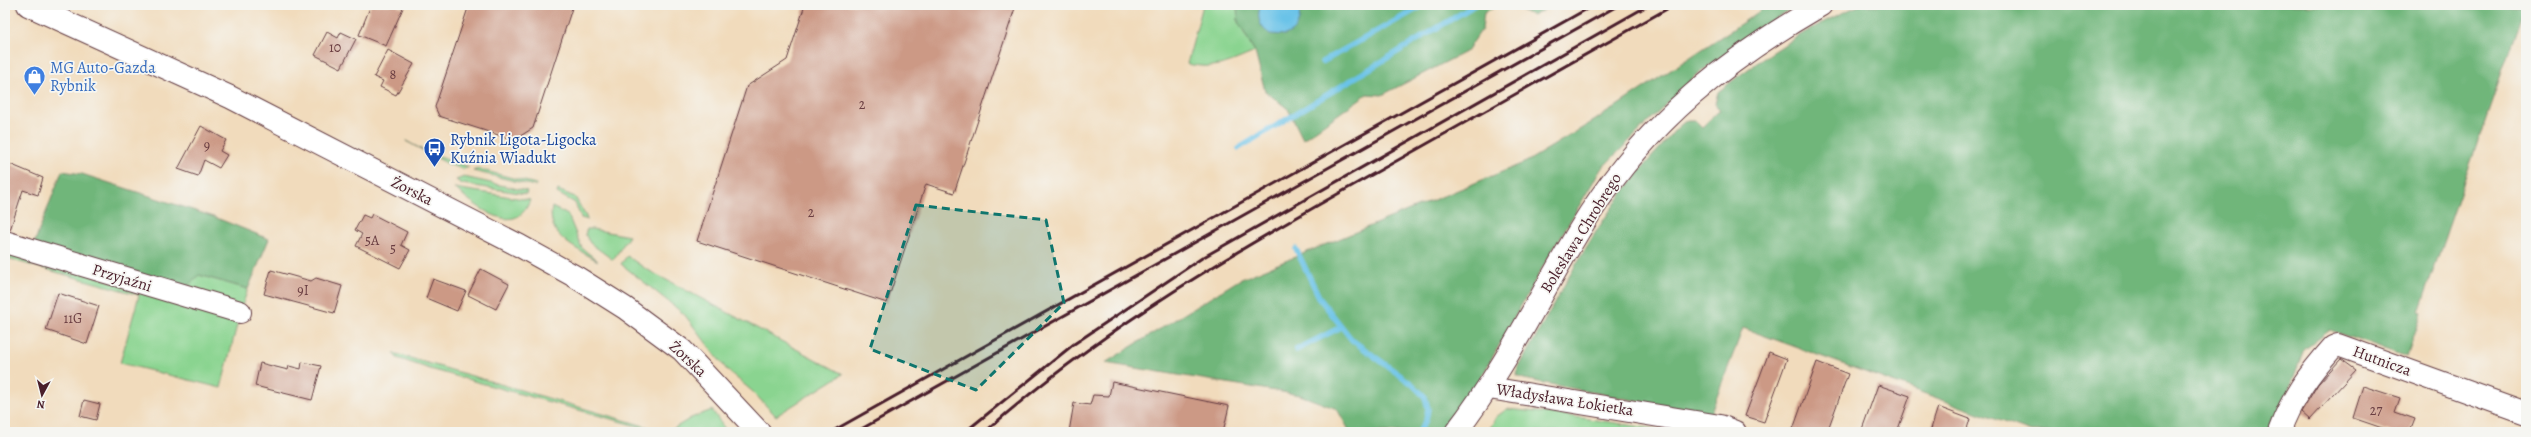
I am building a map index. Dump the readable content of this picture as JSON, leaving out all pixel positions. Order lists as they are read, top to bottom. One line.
{"streets":{"street":["Żorska","Bolesława Chrobrego","Przyjaźni","Hutnicza","Władysława Łokietka"]},"crossings":[["Bolesława Chrobrego","Władysława Łokietka"]],"places":{"shop":["MG Auto-Gazda Rybnik"],"bus stop":["Rybnik Ligota-Ligocka Kuźnia Wiadukt"]},"house_numbers":["10","8","2","9","2","5A","5","9I","11G","27"],"north":"bottom"}
